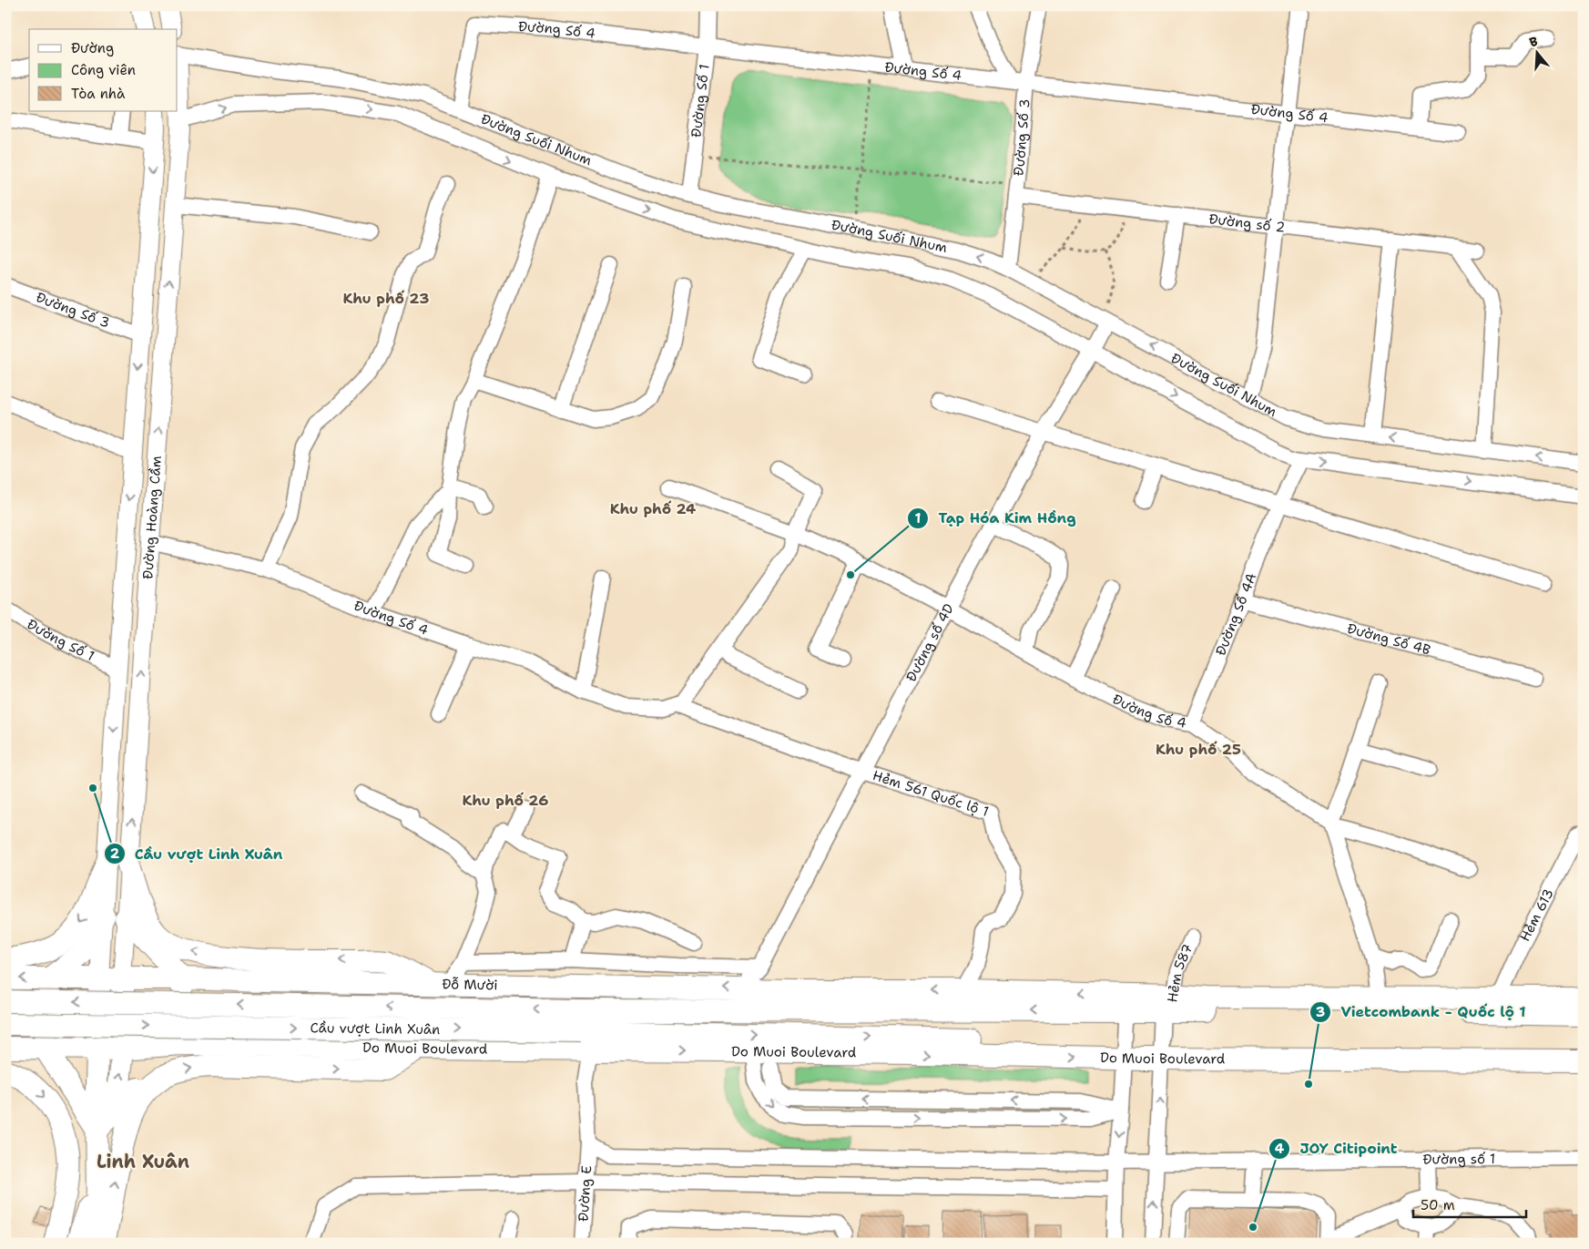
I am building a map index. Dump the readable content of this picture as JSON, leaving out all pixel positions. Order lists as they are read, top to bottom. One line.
{"streets":{"highway":["Đỗ Mười","Cầu vượt Linh Xuân","Do Muoi Boulevard"],"main road":["Đường Hoàng Cầm"],"street":["Đường Số 4","Đường Số 1","Đường Số 3","Đường Suối Nhum","Đường số 2","Đường Số 4A","Đường Số 4B","Đường số 4D","Hẻm 561 Quốc lộ 1","Hẻm 613","Hẻm 587","Đường số 1","Đường E"]},"crossings":[["Đường Số 4","Đường Số 1"],["Đường Số 4","Đường Số 3"],["Đường Số 4","Đường Suối Nhum"],["Đường Số 4","Đường Hoàng Cầm"],["Đường Số 4","Đường Số 4A"],["Đường Số 4","Đường số 4D"],["Đường Số 1","Đường Suối Nhum"],["Đường Số 1","Đường Hoàng Cầm"],["Đường Số 3","Đường Suối Nhum"],["Đường Số 3","Đường số 2"],["Đường Số 3","Đường Hoàng Cầm"],["Đường Suối Nhum","Đường số 4D"],["Đường Hoàng Cầm","Đỗ Mười"],["Đường Số 4A","Đường Số 4B"],["Đường số 4D","Hẻm 561 Quốc lộ 1"],["Hẻm 561 Quốc lộ 1","Đỗ Mười"],["Hẻm 561 Quốc lộ 1","Do Muoi Boulevard"],["Hẻm 613","Do Muoi Boulevard"],["Hẻm 587","Do Muoi Boulevard"],["Hẻm 587","Đường số 1"],["Đỗ Mười","Do Muoi Boulevard"],["Cầu vượt Linh Xuân","Do Muoi Boulevard"],["Cầu vượt Linh Xuân","Đường E"],["Do Muoi Boulevard","Đường E"],["Đường số 1","Đường E"]],"districts":["Khu phố 23","Khu phố 24","Khu phố 25","Khu phố 26","Linh Xuân"],"places":["Tạp Hóa Kim Hồng","Cầu vượt Linh Xuân","Vietcombank - Quốc lộ 1","JOY Citipoint"],"legend":["Đường","Công viên","Tòa nhà"],"scale_bar":"50 m","north":"top"}
